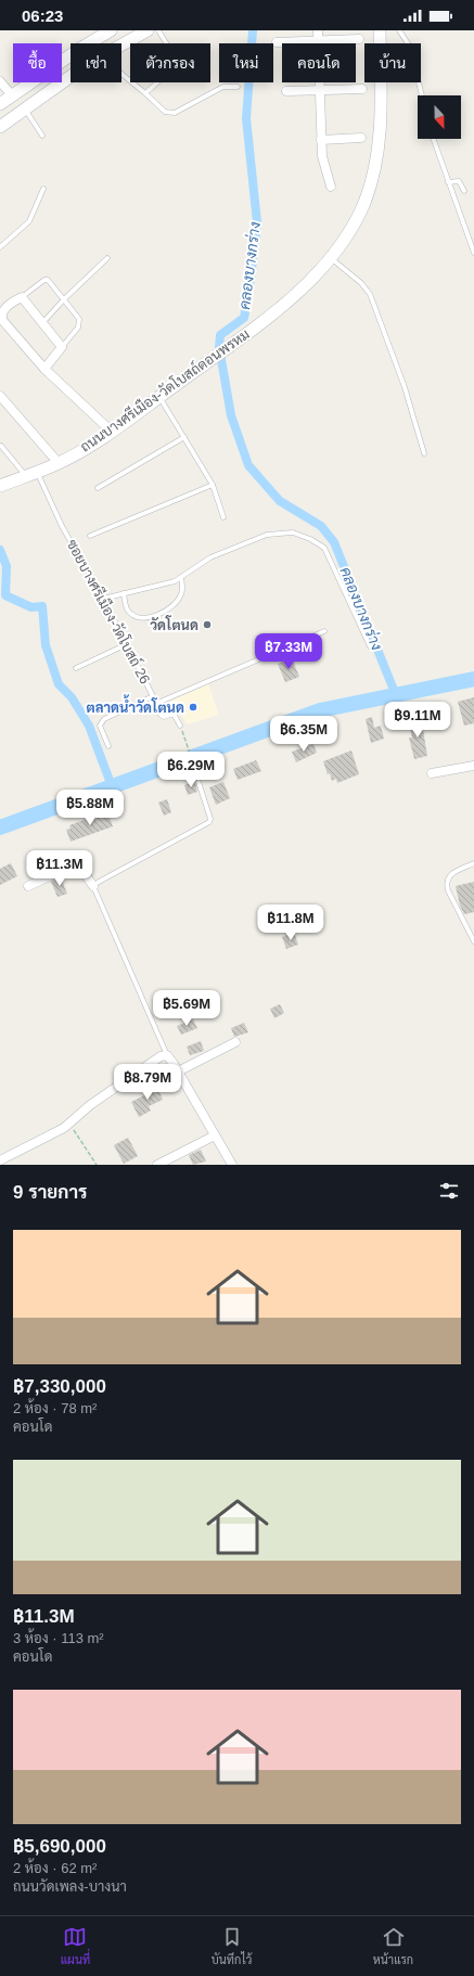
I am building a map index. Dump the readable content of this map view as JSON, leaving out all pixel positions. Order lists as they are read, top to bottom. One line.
{"streets":{"street":["ถนนบางศรีเมือง-วัดโบสถ์ดอนพรหม"],"lane":["ซอยบางศรีเมือง-วัดโบสถ์ 26"]},"crossings":[["ถนนบางศรีเมือง-วัดโบสถ์ดอนพรหม","ซอยบางศรีเมือง-วัดโบสถ์ 26"]],"water":["คลองบางกร่าง"],"places":["วัดโตนด","ตลาดน้ำวัดโตนด"],"north":"bottom","page":{"status":"06:23","chip":["ซื้อ","เช่า","ตัวกรอง","ใหม่","คอนโด","บ้าน"],"price":["฿7.33M","฿9.11M","฿6.35M","฿6.29M","฿5.88M","฿11.3M","฿11.8M","฿5.69M","฿8.79M"],"heading":"9 รายการ","list":[{"name":"฿7,330,000","note":"2 ห้อง · 78 m² · คอนโด"},{"name":"฿11.3M","note":"3 ห้อง · 113 m² · คอนโด"},{"name":"฿5,690,000","note":"2 ห้อง · 62 m² · ถนนวัดเพลง-บางนา"}],"tabs":["แผนที่","บันทึกไว้","หน้าแรก"]}}
